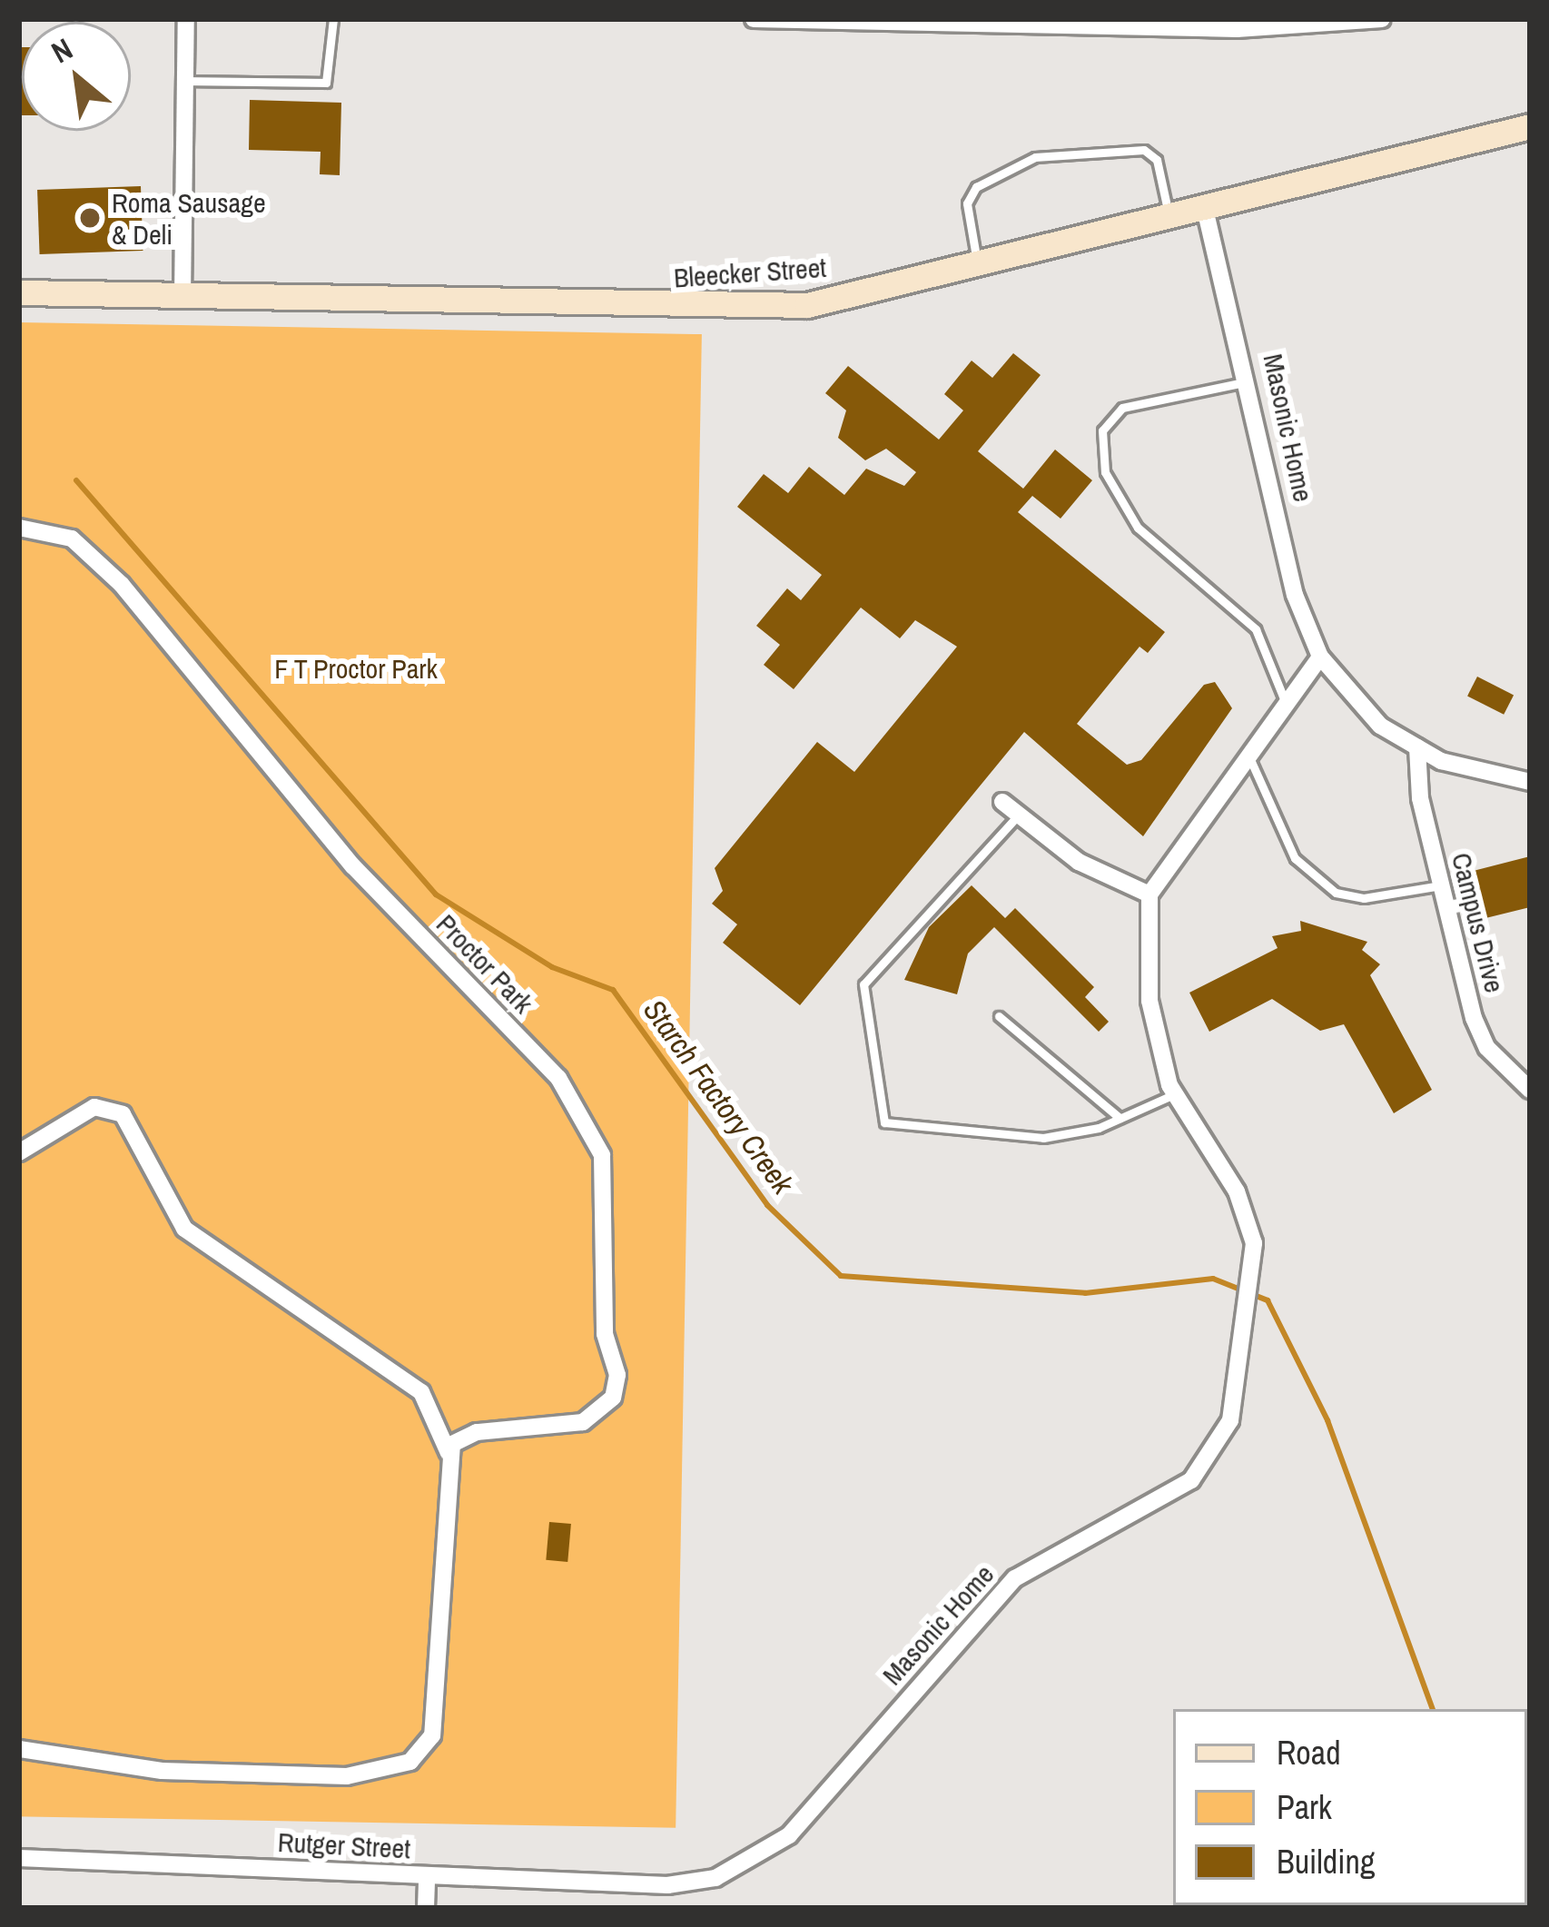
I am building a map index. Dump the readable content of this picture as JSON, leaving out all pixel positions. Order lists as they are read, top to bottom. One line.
{"streets":{"street":["Bleecker Street","Masonic Home","Campus Drive","Proctor Park","Rutger Street"]},"crossings":[["Bleecker Street","Masonic Home"],["Masonic Home","Campus Drive"],["Masonic Home","Rutger Street"]],"water":["Starch Factory Creek"],"parks":["F T Proctor Park"],"places":["Roma Sausage & Deli"],"legend":["Road","Park","Building"],"north":"top left"}
